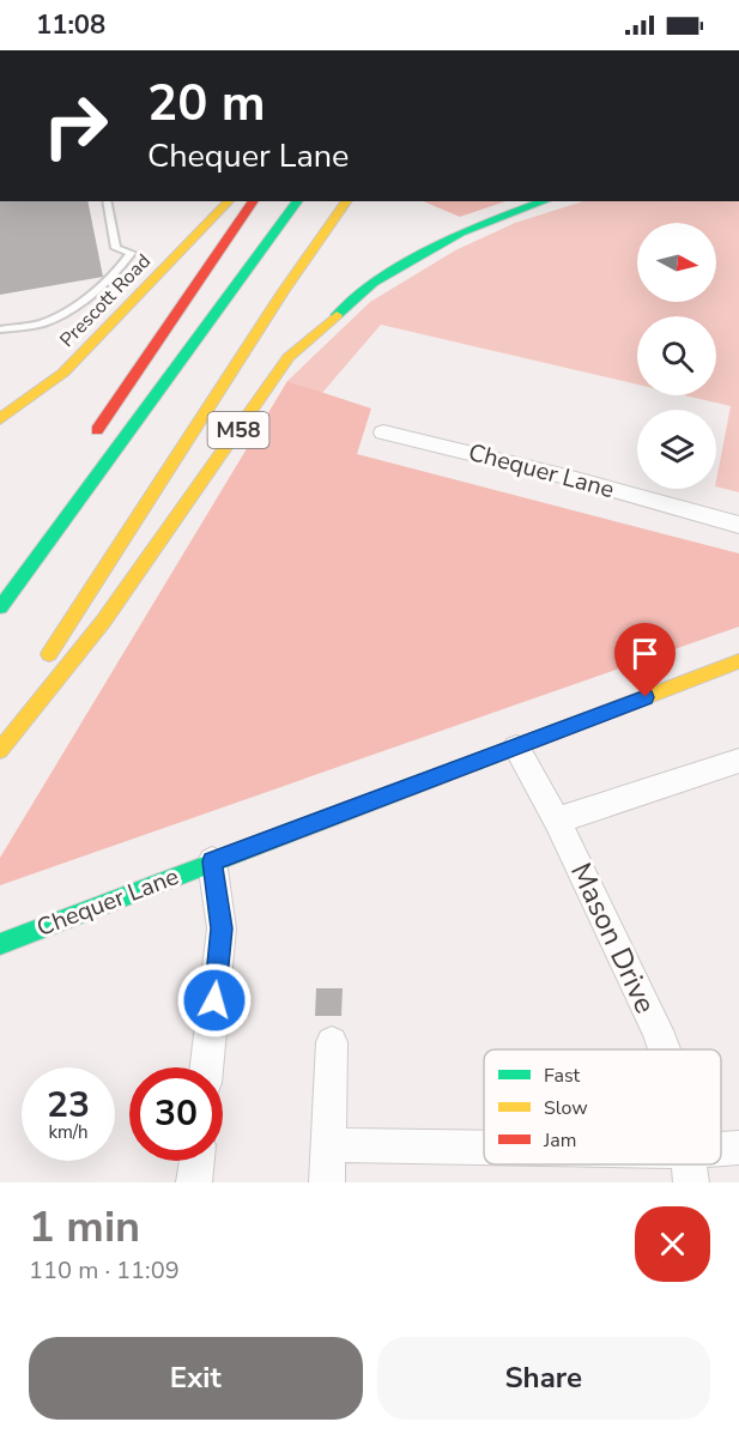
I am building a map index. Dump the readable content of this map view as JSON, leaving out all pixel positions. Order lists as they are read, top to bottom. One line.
{"streets":{"main road":["Prescott Road","M58","Chequer Lane"],"street":["Mason Drive"]},"crossings":[["Chequer Lane","Mason Drive"]],"legend":["Fast","Slow","Jam"],"north":"right","page":{"status":"11:08","turn":["20 m","Chequer Lane"],"speed":"23 km/h","limit":"30","heading":["1 min","110 m · 11:09"],"buttons":["Exit","Share"]}}
